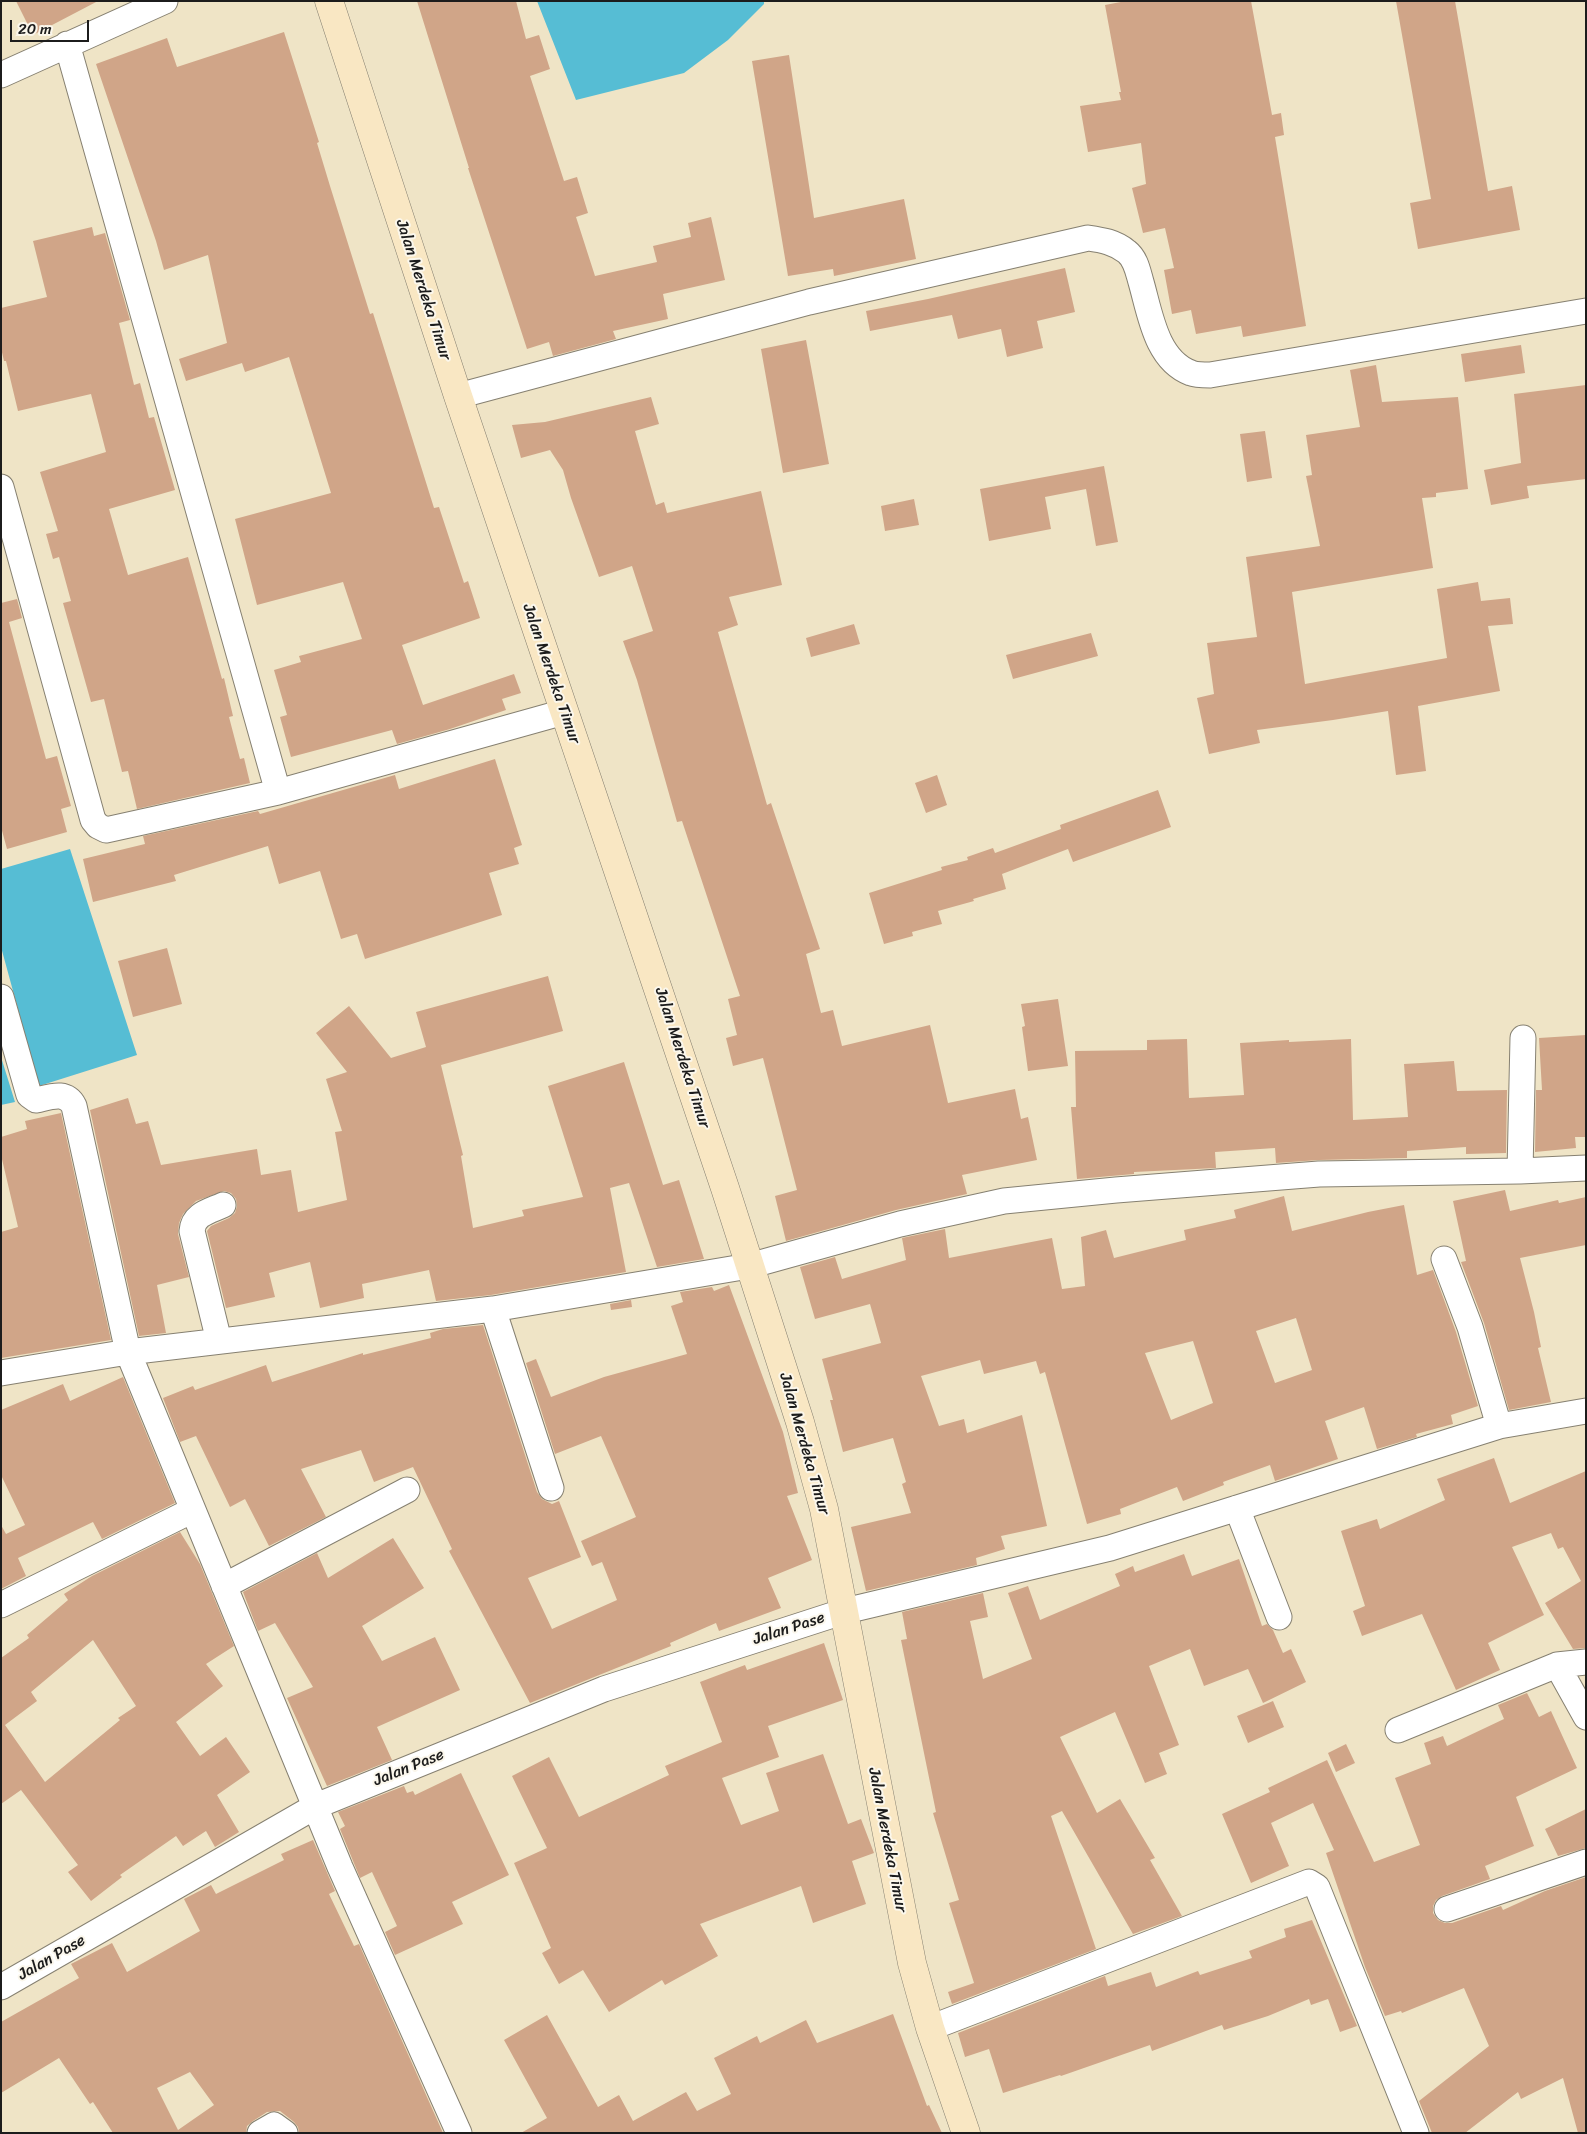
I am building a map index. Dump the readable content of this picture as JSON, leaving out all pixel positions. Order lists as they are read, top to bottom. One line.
{"streets":{"main road":["Jalan Merdeka Timur"],"street":["Jalan Pase"]},"crossings":[["Jalan Merdeka Timur","Jalan Pase"]],"scale_bar":"20 m"}
